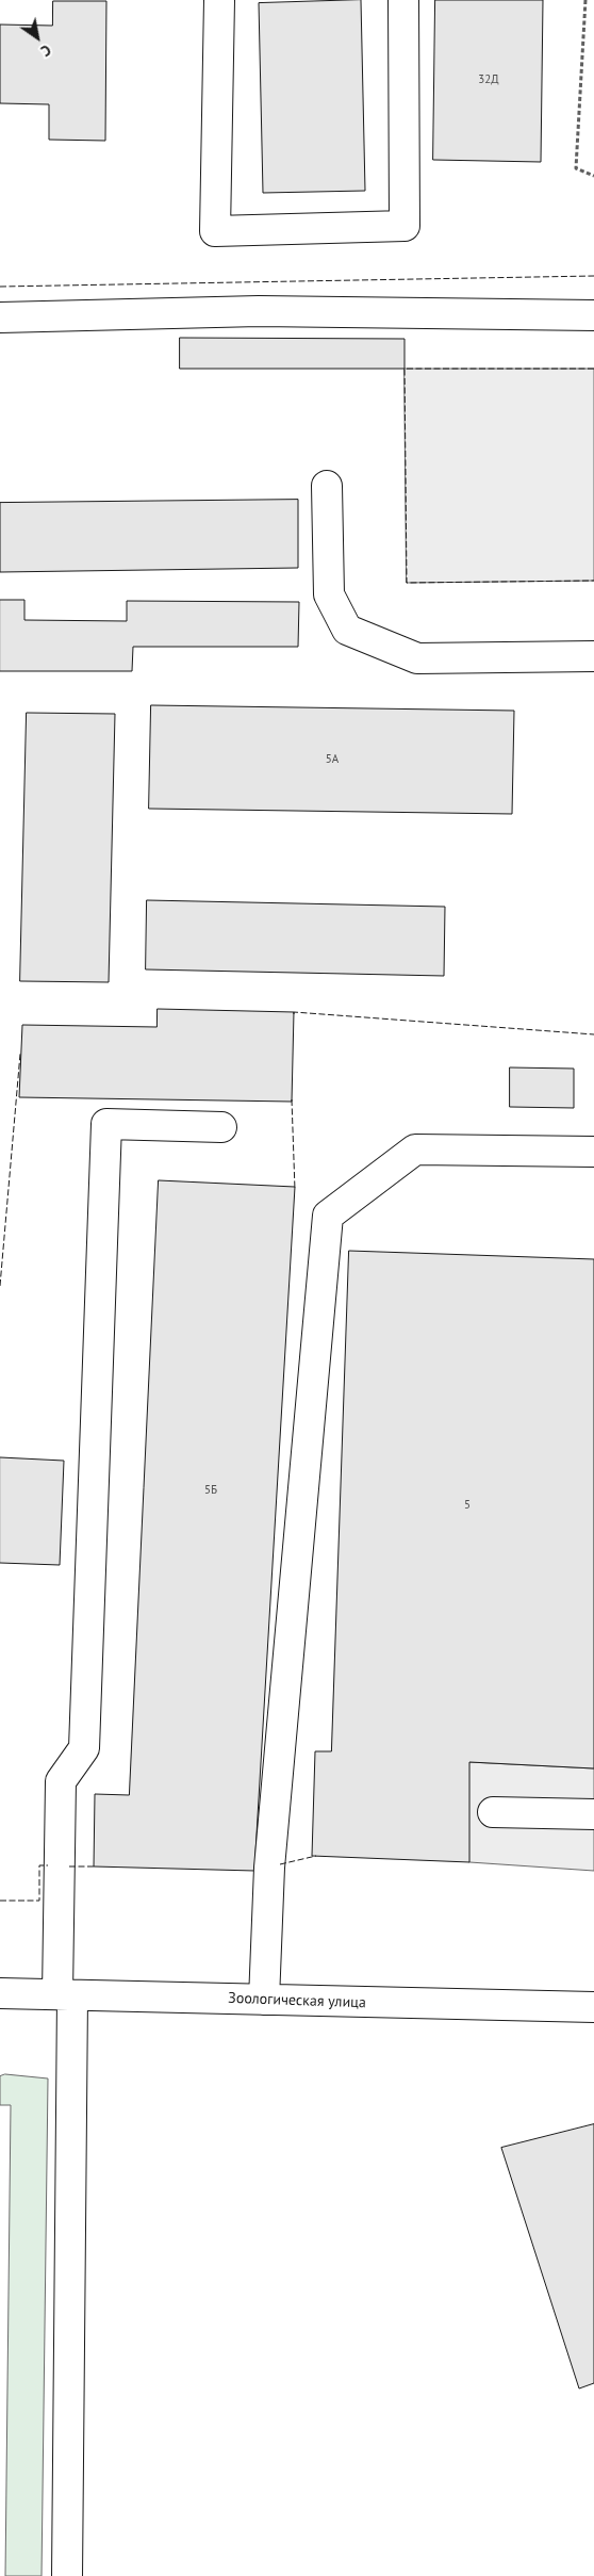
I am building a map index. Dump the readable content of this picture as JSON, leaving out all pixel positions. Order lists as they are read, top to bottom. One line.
{"streets":{"street":["Зоологическая улица"]},"house_numbers":["32Д","5А","5Б","5"],"north":"bottom right"}
